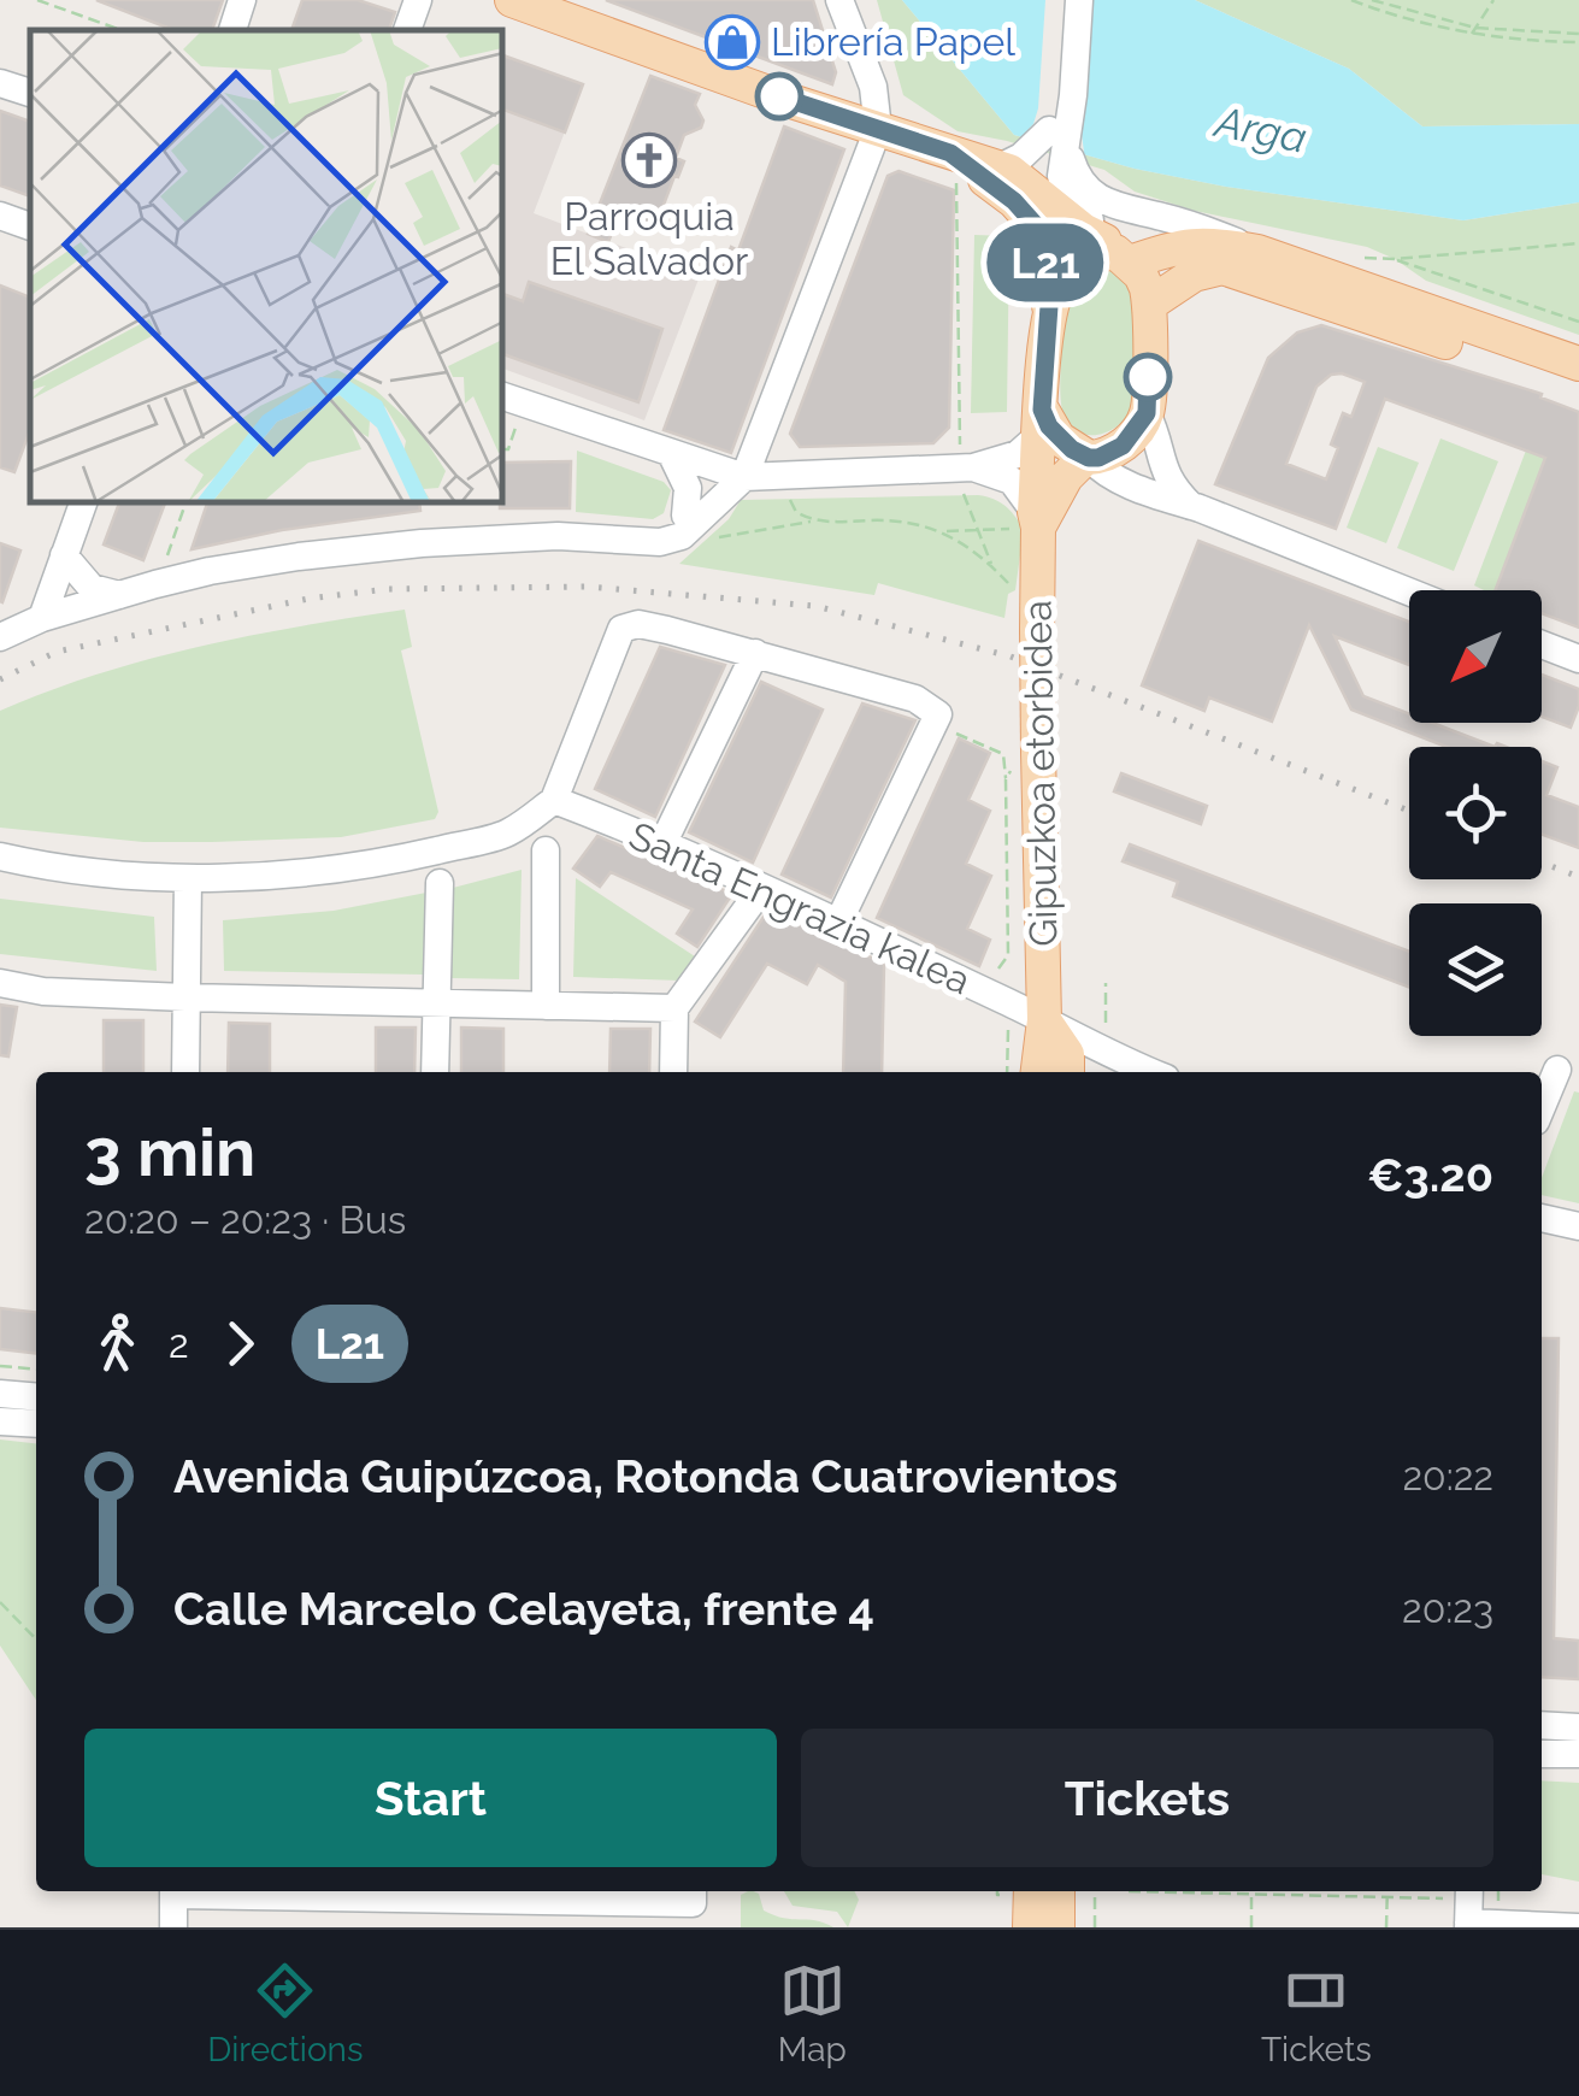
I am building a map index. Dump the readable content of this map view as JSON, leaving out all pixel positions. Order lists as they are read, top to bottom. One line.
{"streets":{"main road":["Gipuzkoa etorbidea"],"street":["Santa Engrazia kalea"]},"crossings":[["Gipuzkoa etorbidea","Santa Engrazia kalea"]],"water":["Arga"],"places":{"shop":["Librería Papel"],"church":["Parroquia El Salvador"]},"lines":["bus line L21"],"north":"bottom left","page":{"on_map":"L21","heading":["3 min","20:20 – 20:23 · Bus","€3.20"],"legs":["2","L21"],"list":[{"name":"Avenida Guipúzcoa, Rotonda Cuatrovientos","value":"20:22"},{"name":"Calle Marcelo Celayeta, frente 4","value":"20:23"}],"buttons":["Start","Tickets"],"tabs":["Directions","Map","Tickets"]}}
